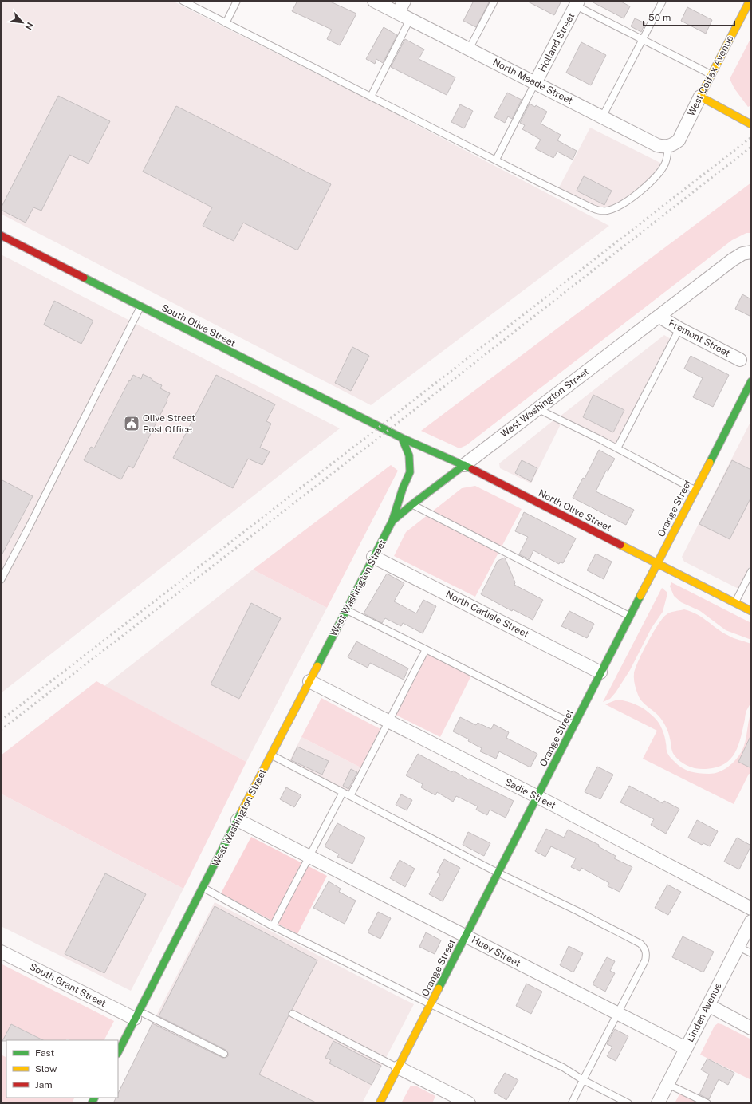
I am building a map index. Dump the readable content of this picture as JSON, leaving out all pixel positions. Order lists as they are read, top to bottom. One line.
{"streets":{"street":["Holland Street","West Colfax Avenue","North Meade Street","South Olive Street","Fremont Street","West Washington Street","Orange Street","North Olive Street","North Carlisle Street","Sadie Street","Huey Street","South Grant Street","Linden Avenue"]},"crossings":[["Holland Street","North Meade Street"],["West Colfax Avenue","North Meade Street"],["South Olive Street","North Olive Street"],["Fremont Street","West Washington Street"],["West Washington Street","North Olive Street"],["West Washington Street","North Carlisle Street"],["West Washington Street","Sadie Street"],["West Washington Street","Huey Street"],["West Washington Street","South Grant Street"],["Orange Street","North Olive Street"],["Orange Street","North Carlisle Street"],["Orange Street","Sadie Street"],["Orange Street","Huey Street"],["Huey Street","Linden Avenue"]],"places":{"public building":["Olive Street Post Office"]},"legend":["Fast","Slow","Jam"],"scale_bar":"50 m","north":"bottom right"}
